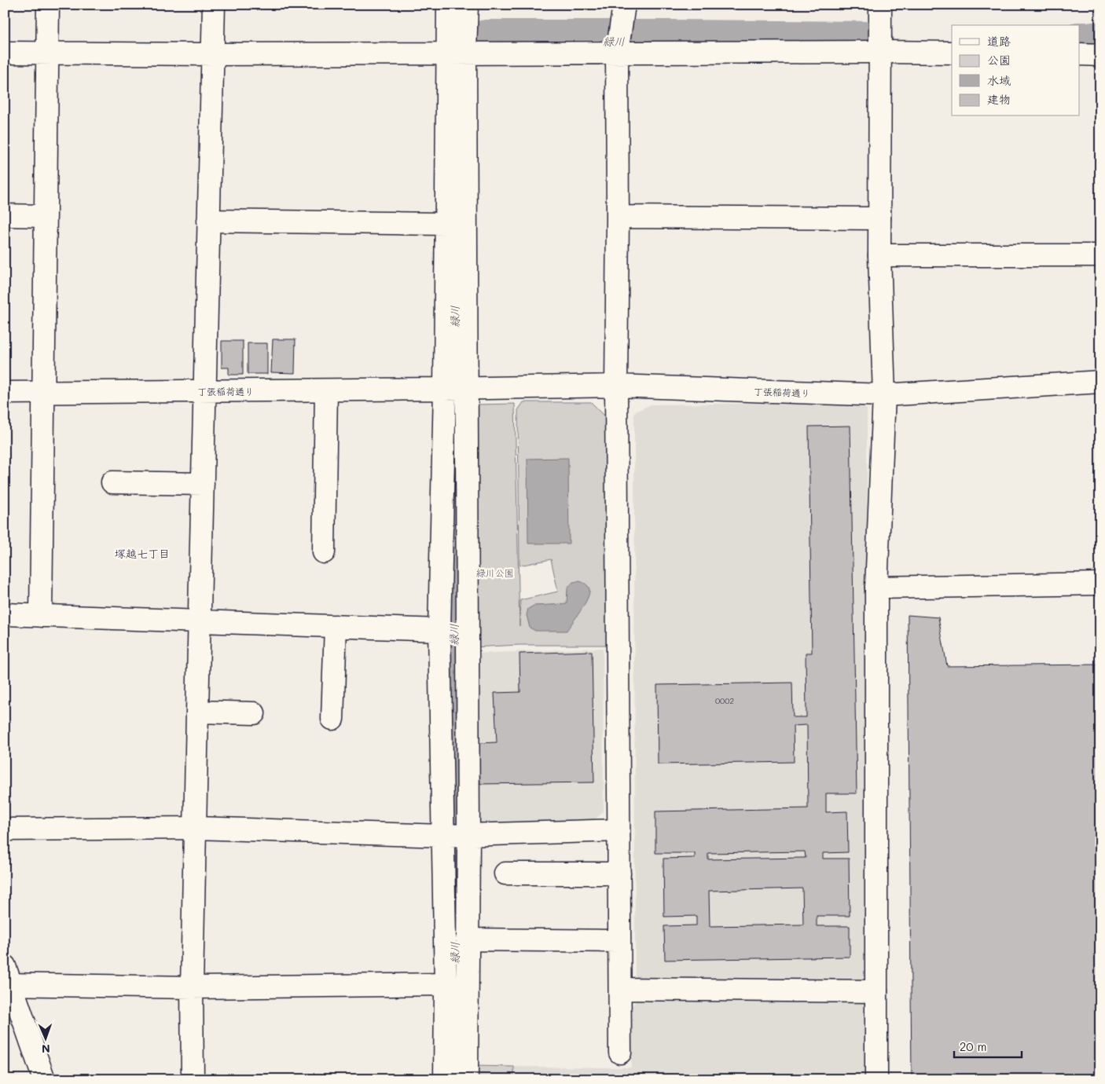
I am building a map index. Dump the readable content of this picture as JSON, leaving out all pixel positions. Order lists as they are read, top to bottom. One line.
{"streets":{"street":["丁張稲荷通り"]},"districts":["塚越七丁目"],"water":["緑川"],"parks":["緑川公園"],"house_numbers":["0002"],"legend":["道路","公園","水域","建物"],"scale_bar":"20 m","north":"bottom"}
